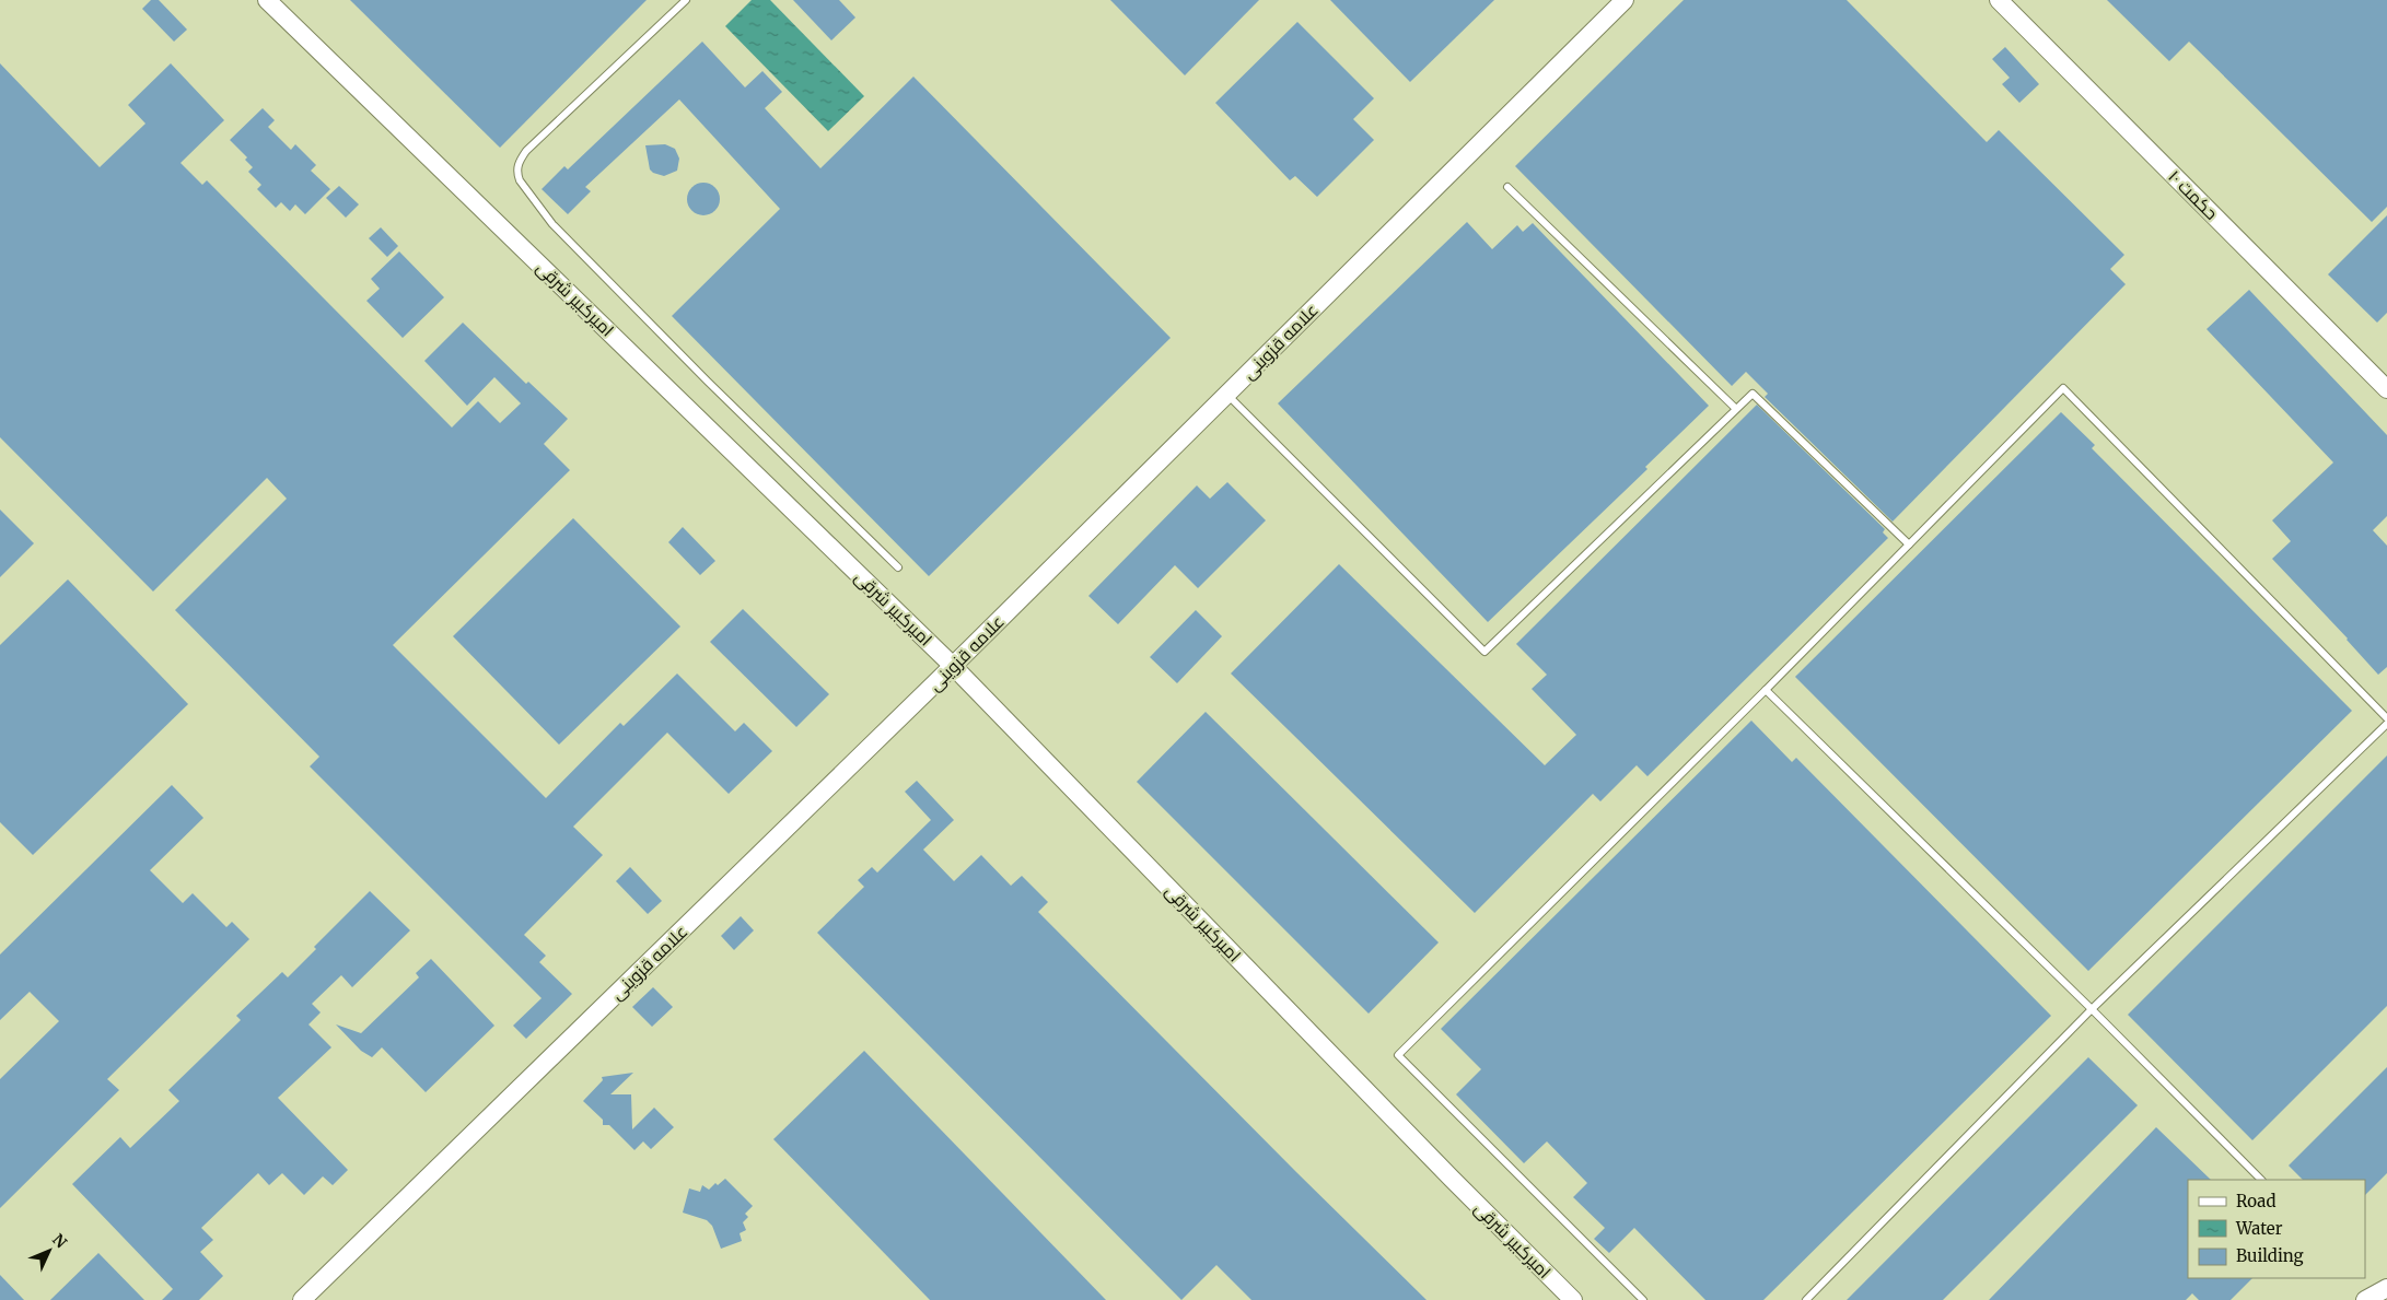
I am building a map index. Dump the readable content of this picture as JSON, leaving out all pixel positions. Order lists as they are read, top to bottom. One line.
{"streets":{"street":["حکمت ۱۰","امیرکبیر شرقی","علامه قزوینی"]},"crossings":[["امیرکبیر شرقی","علامه قزوینی"]],"legend":["Road","Water","Building"],"north":"top right"}
